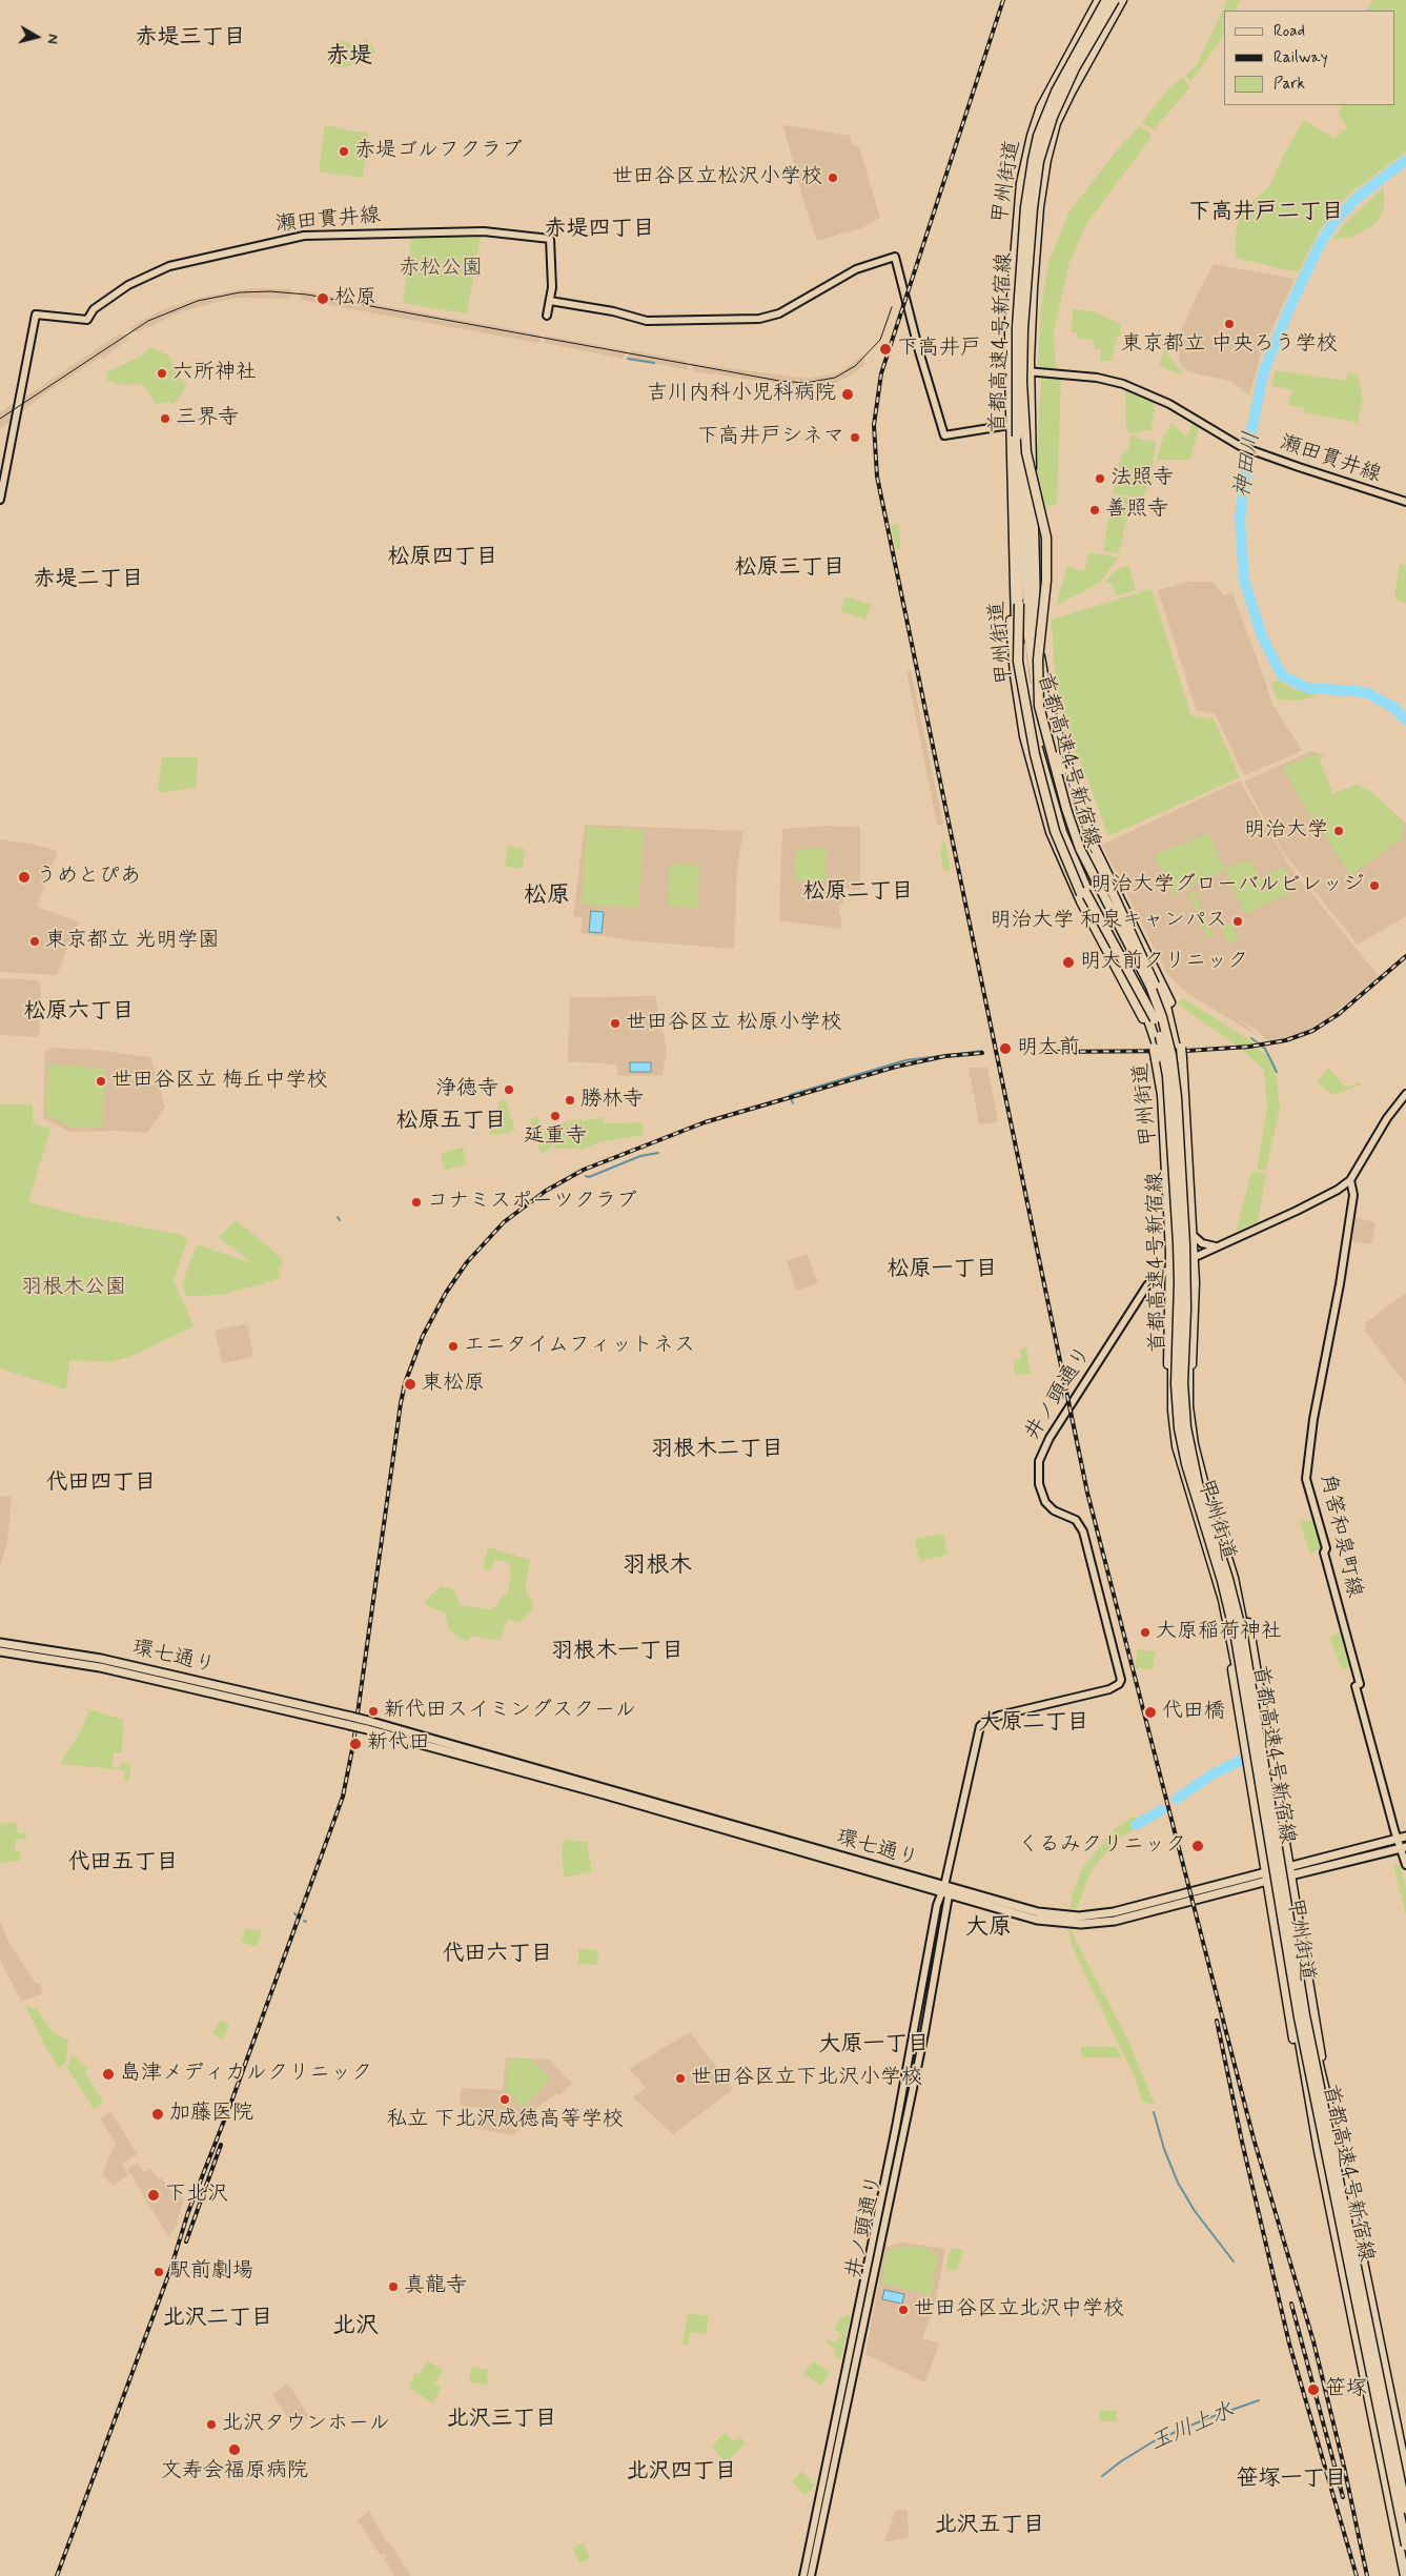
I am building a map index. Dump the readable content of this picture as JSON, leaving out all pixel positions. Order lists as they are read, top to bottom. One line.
{"streets":{"highway":["甲州街道","首都高速4号新宿線"],"main road":["瀬田貫井線","井ノ頭通り","角筈和泉町線","環七通り"]},"crossings":[["甲州街道","瀬田貫井線"],["井ノ頭通り","角筈和泉町線"],["井ノ頭通り","環七通り"],["角筈和泉町線","環七通り"]],"districts":["赤堤三丁目","赤堤","下高井戸二丁目","赤堤四丁目","松原四丁目","松原三丁目","赤堤二丁目","松原二丁目","松原","松原六丁目","松原五丁目","松原一丁目","羽根木二丁目","代田四丁目","羽根木","羽根木一丁目","大原二丁目","代田五丁目","大原","代田六丁目","大原一丁目","北沢二丁目","北沢","北沢三丁目","北沢四丁目","笹塚一丁目","北沢五丁目"],"water":["神田川","玉川上水"],"parks":["赤松公園","羽根木公園"],"places":["赤堤ゴルフクラブ","世田谷区立松沢小学校","松原","東京都立 中央ろう学校","下高井戸","六所神社","吉川内科小児科病院","三界寺","下高井戸シネマ","法照寺","善照寺","明治大学","うめとぴあ","明治大学グローバルビレッジ","明治大学 和泉キャンパス","東京都立 光明学園","明大前クリニック","世田谷区立 松原小学校","明大前","世田谷区立 梅丘中学校","浄徳寺","勝林寺","延重寺","コナミスポーツクラブ","エニタイムフィットネス","東松原","大原稲荷神社","新代田スイミングスクール","代田橋","新代田","くるみクリニック","島津メディカルクリニック","世田谷区立下北沢小学校","私立 下北沢成徳高等学校","加藤医院","下北沢","駅前劇場","真龍寺","世田谷区立北沢中学校","笹塚","北沢タウンホール","文寿会福原病院"],"legend":["Road","Railway","Park"],"north":"right"}
